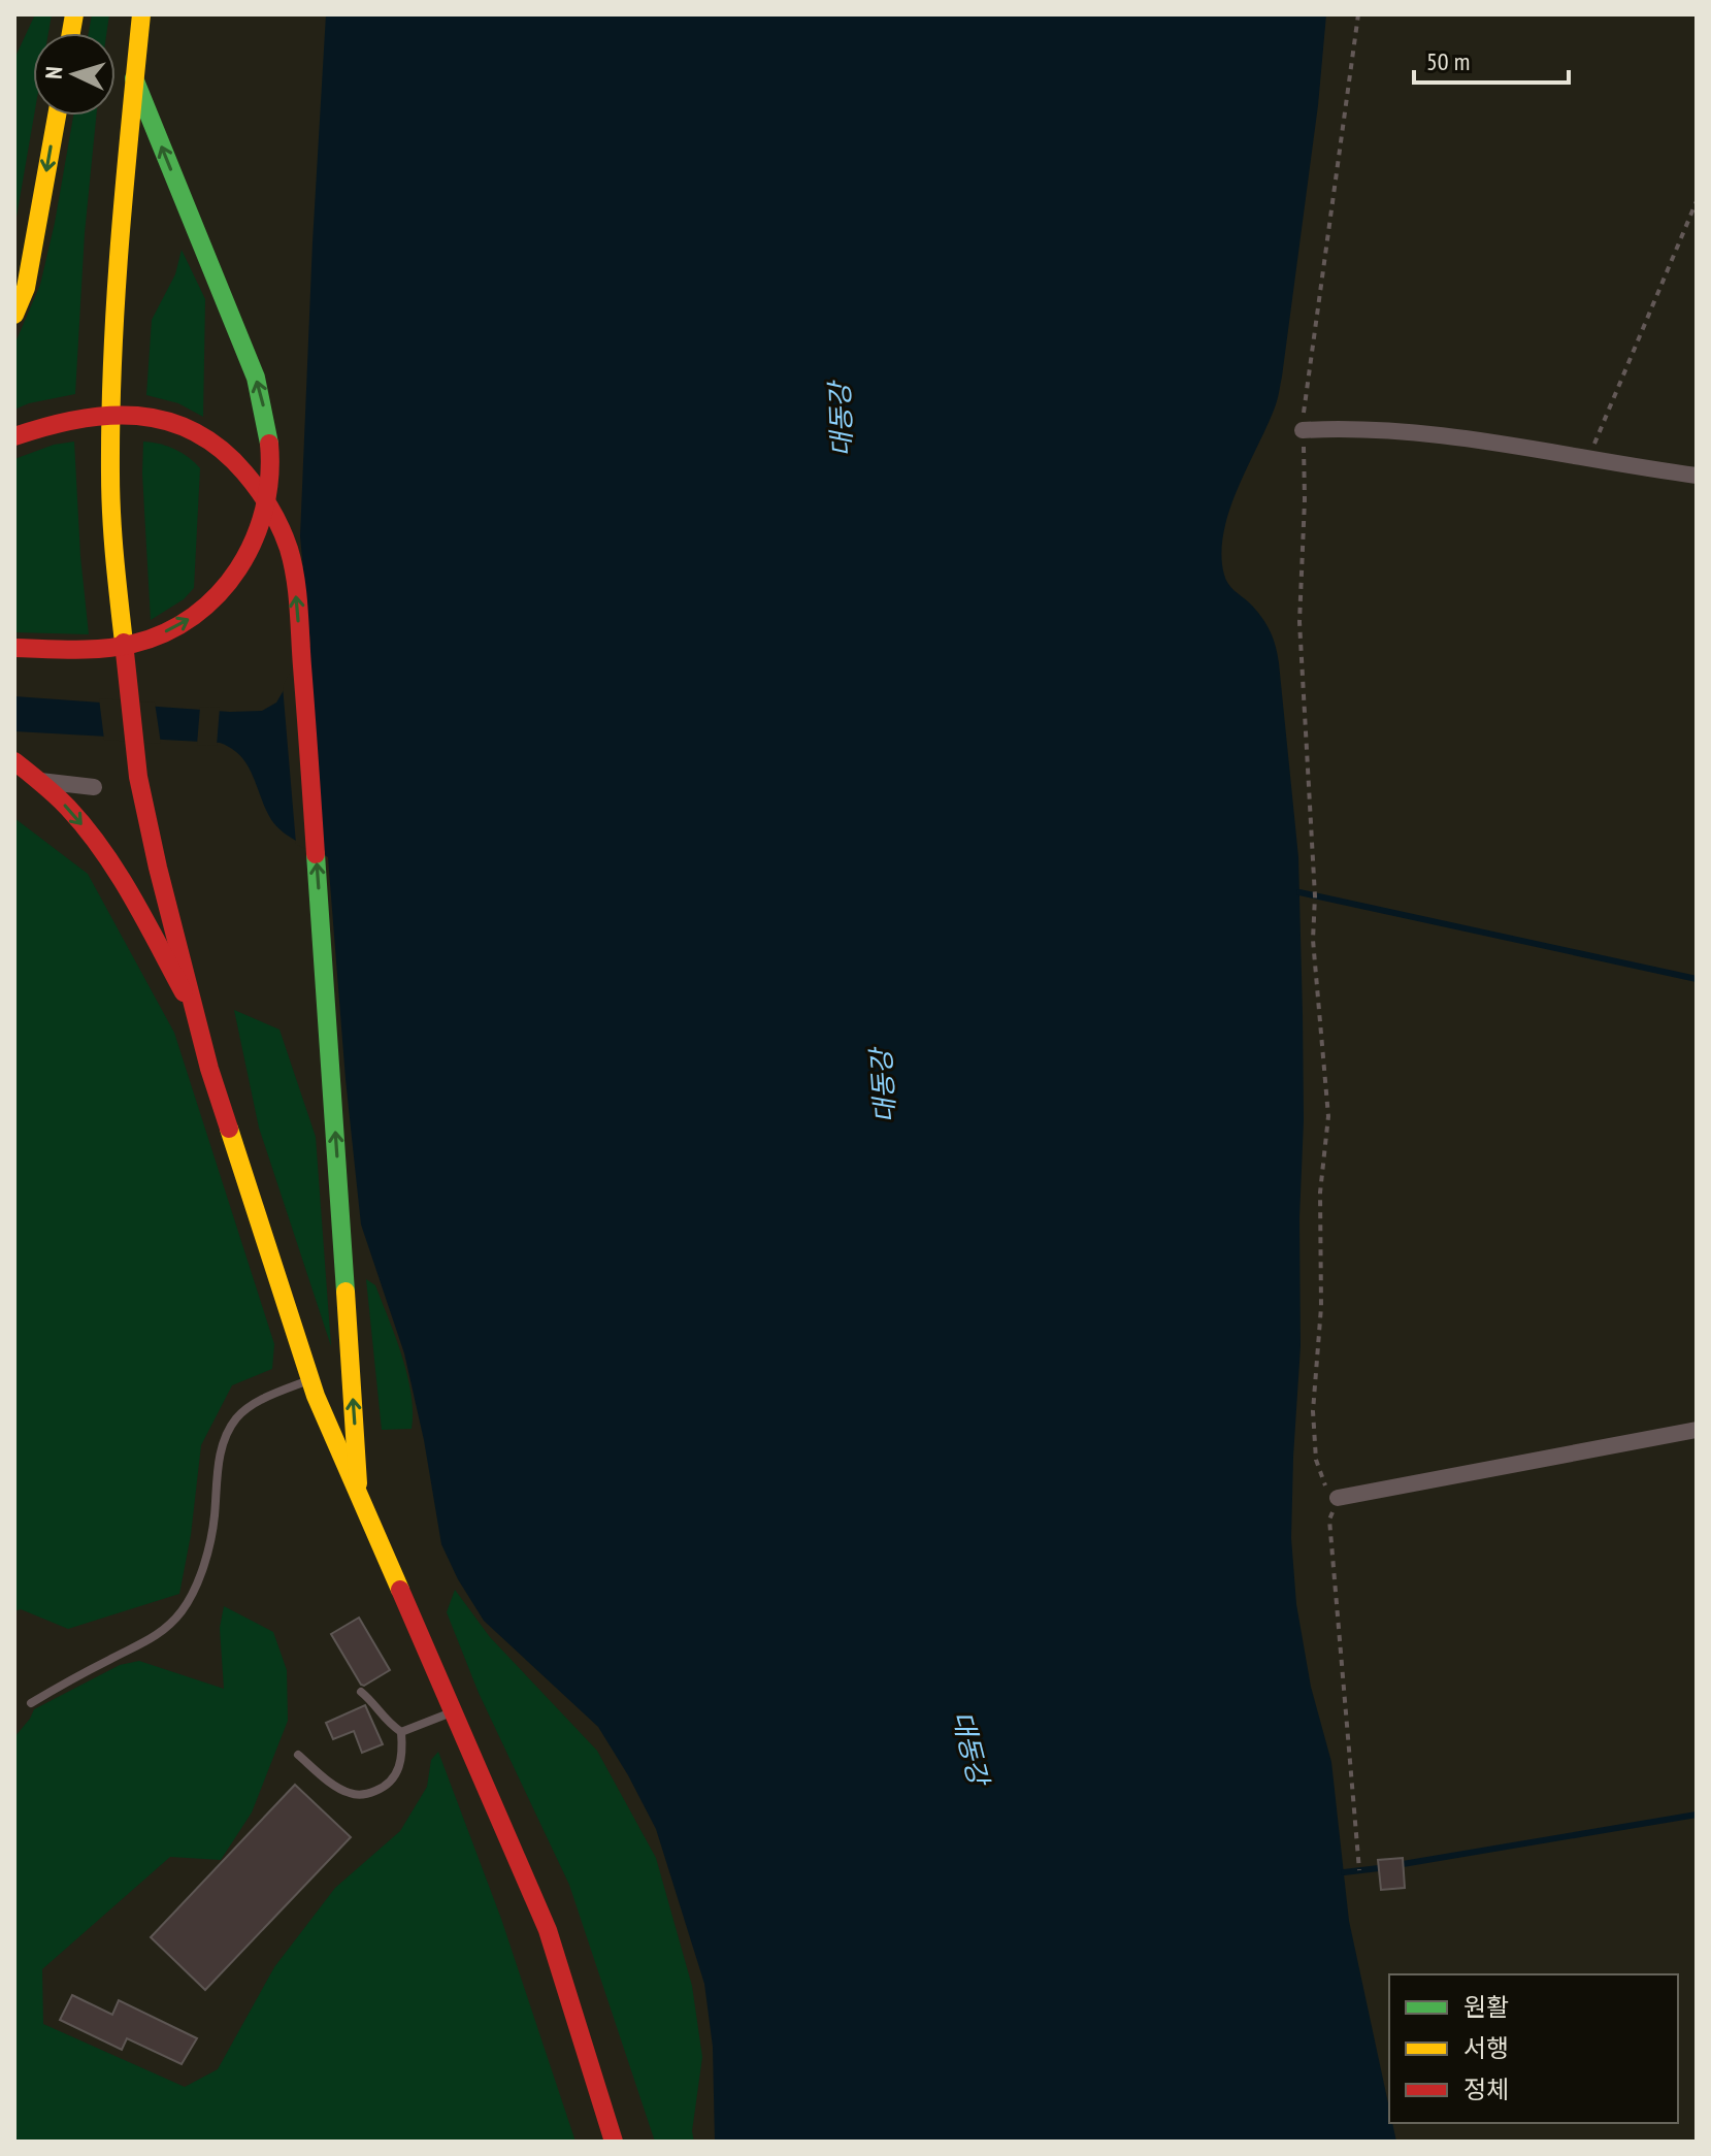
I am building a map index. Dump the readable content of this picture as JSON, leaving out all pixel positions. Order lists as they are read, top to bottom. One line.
{"water":["대동강"],"legend":["원활","서행","정체"],"scale_bar":"50 m","north":"left"}
